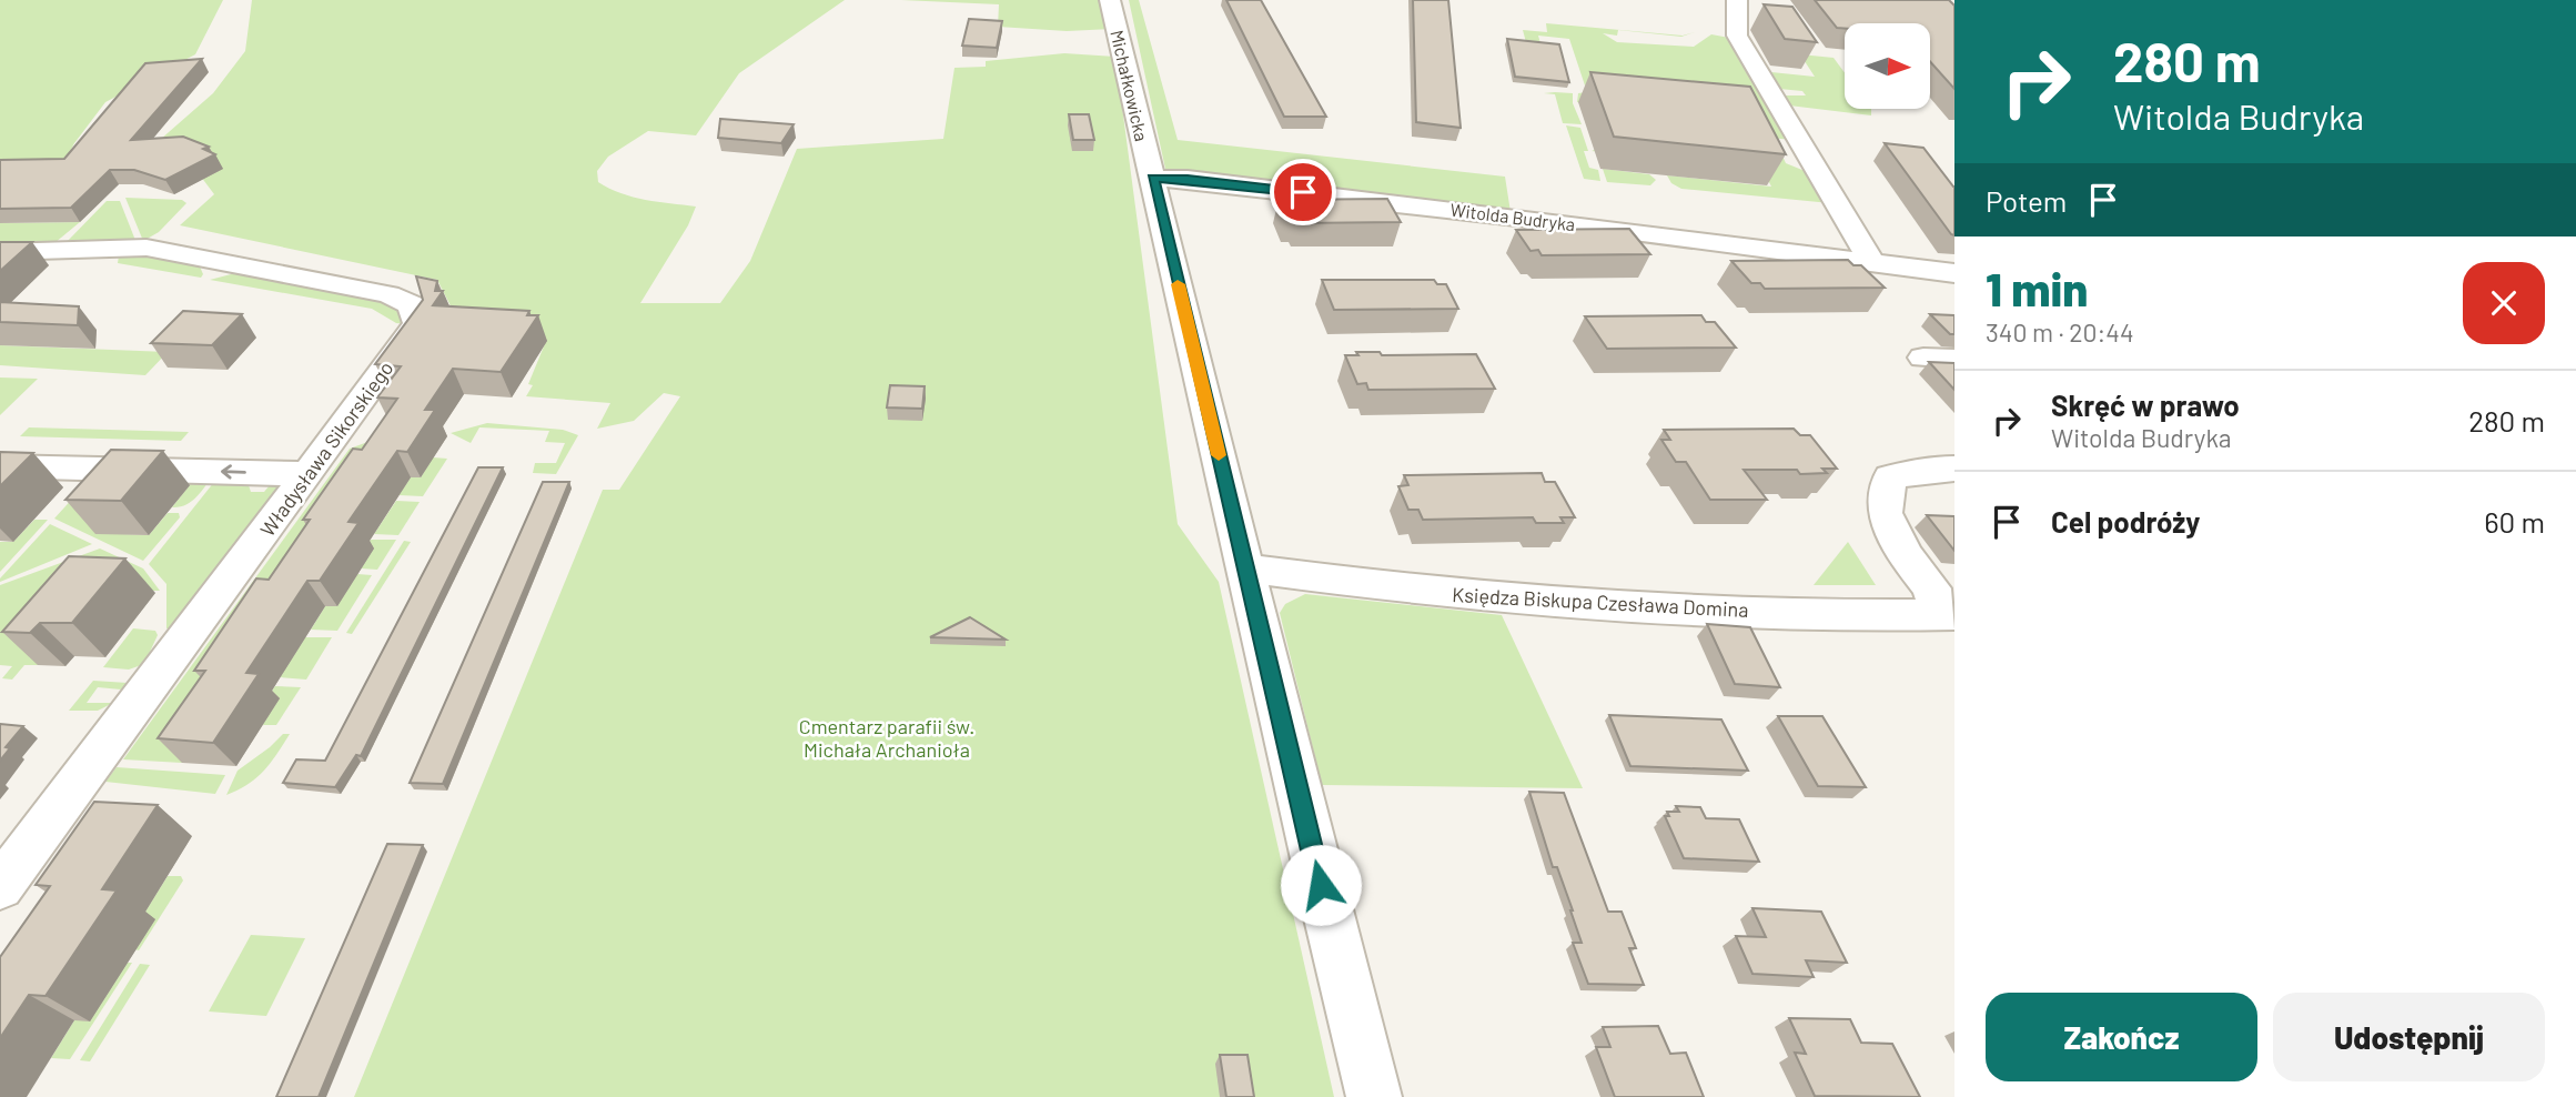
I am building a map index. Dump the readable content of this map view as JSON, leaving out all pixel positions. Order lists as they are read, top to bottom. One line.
{"streets":{"street":["Michałkowicka","Witolda Budryka","Władysława Sikorskiego","Księdza Biskupa Czesława Domina"]},"crossings":[["Michałkowicka","Witolda Budryka"],["Michałkowicka","Księdza Biskupa Czesława Domina"]],"parks":["Cmentarz parafii św. Michała Archanioła"],"north":"right","page":{"turn":["280 m","Witolda Budryka"],"then":"Potem","heading":["1 min","340 m · 20:44"],"list":[{"name":"Skręć w prawo","note":"Witolda Budryka","value":"280 m"},{"name":"Cel podróży","value":"60 m"}],"buttons":["Zakończ","Udostępnij"]}}
